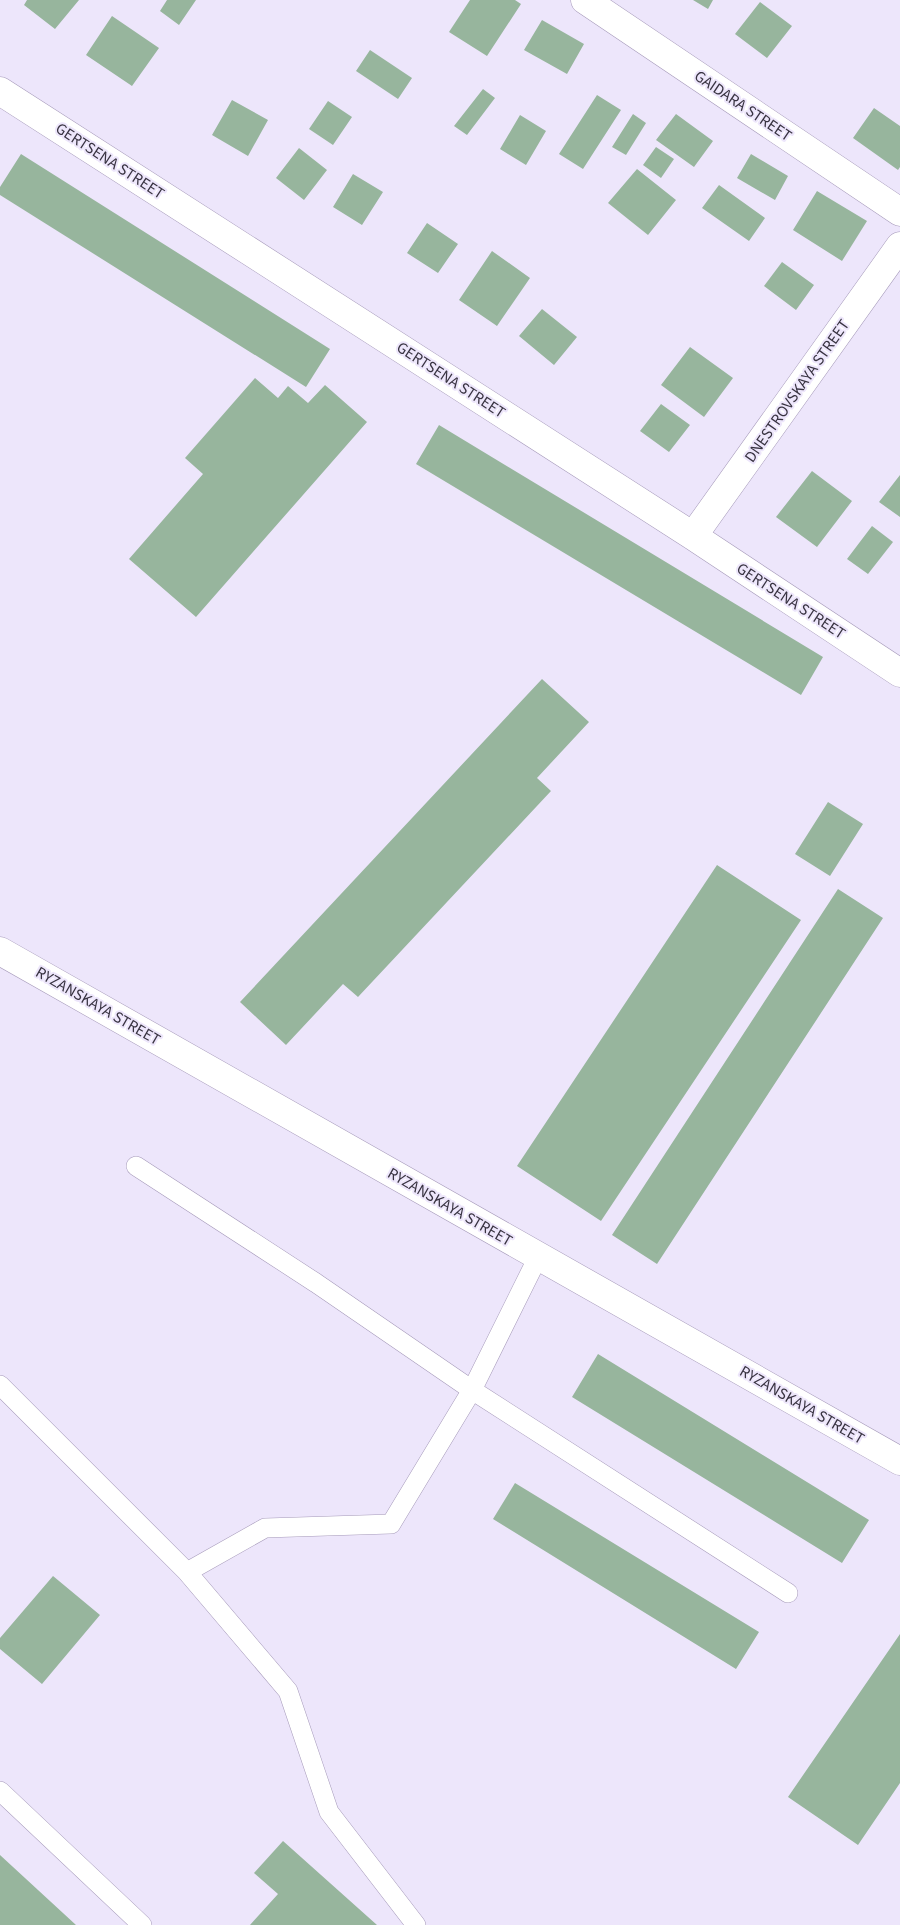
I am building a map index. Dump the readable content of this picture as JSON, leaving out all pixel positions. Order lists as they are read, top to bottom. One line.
{"streets":{"street":["GAIDARA STREET","GERTSENA STREET","DNESTROVSKAYA STREET","RYZANSKAYA STREET"]},"crossings":[["GERTSENA STREET","DNESTROVSKAYA STREET"]]}
